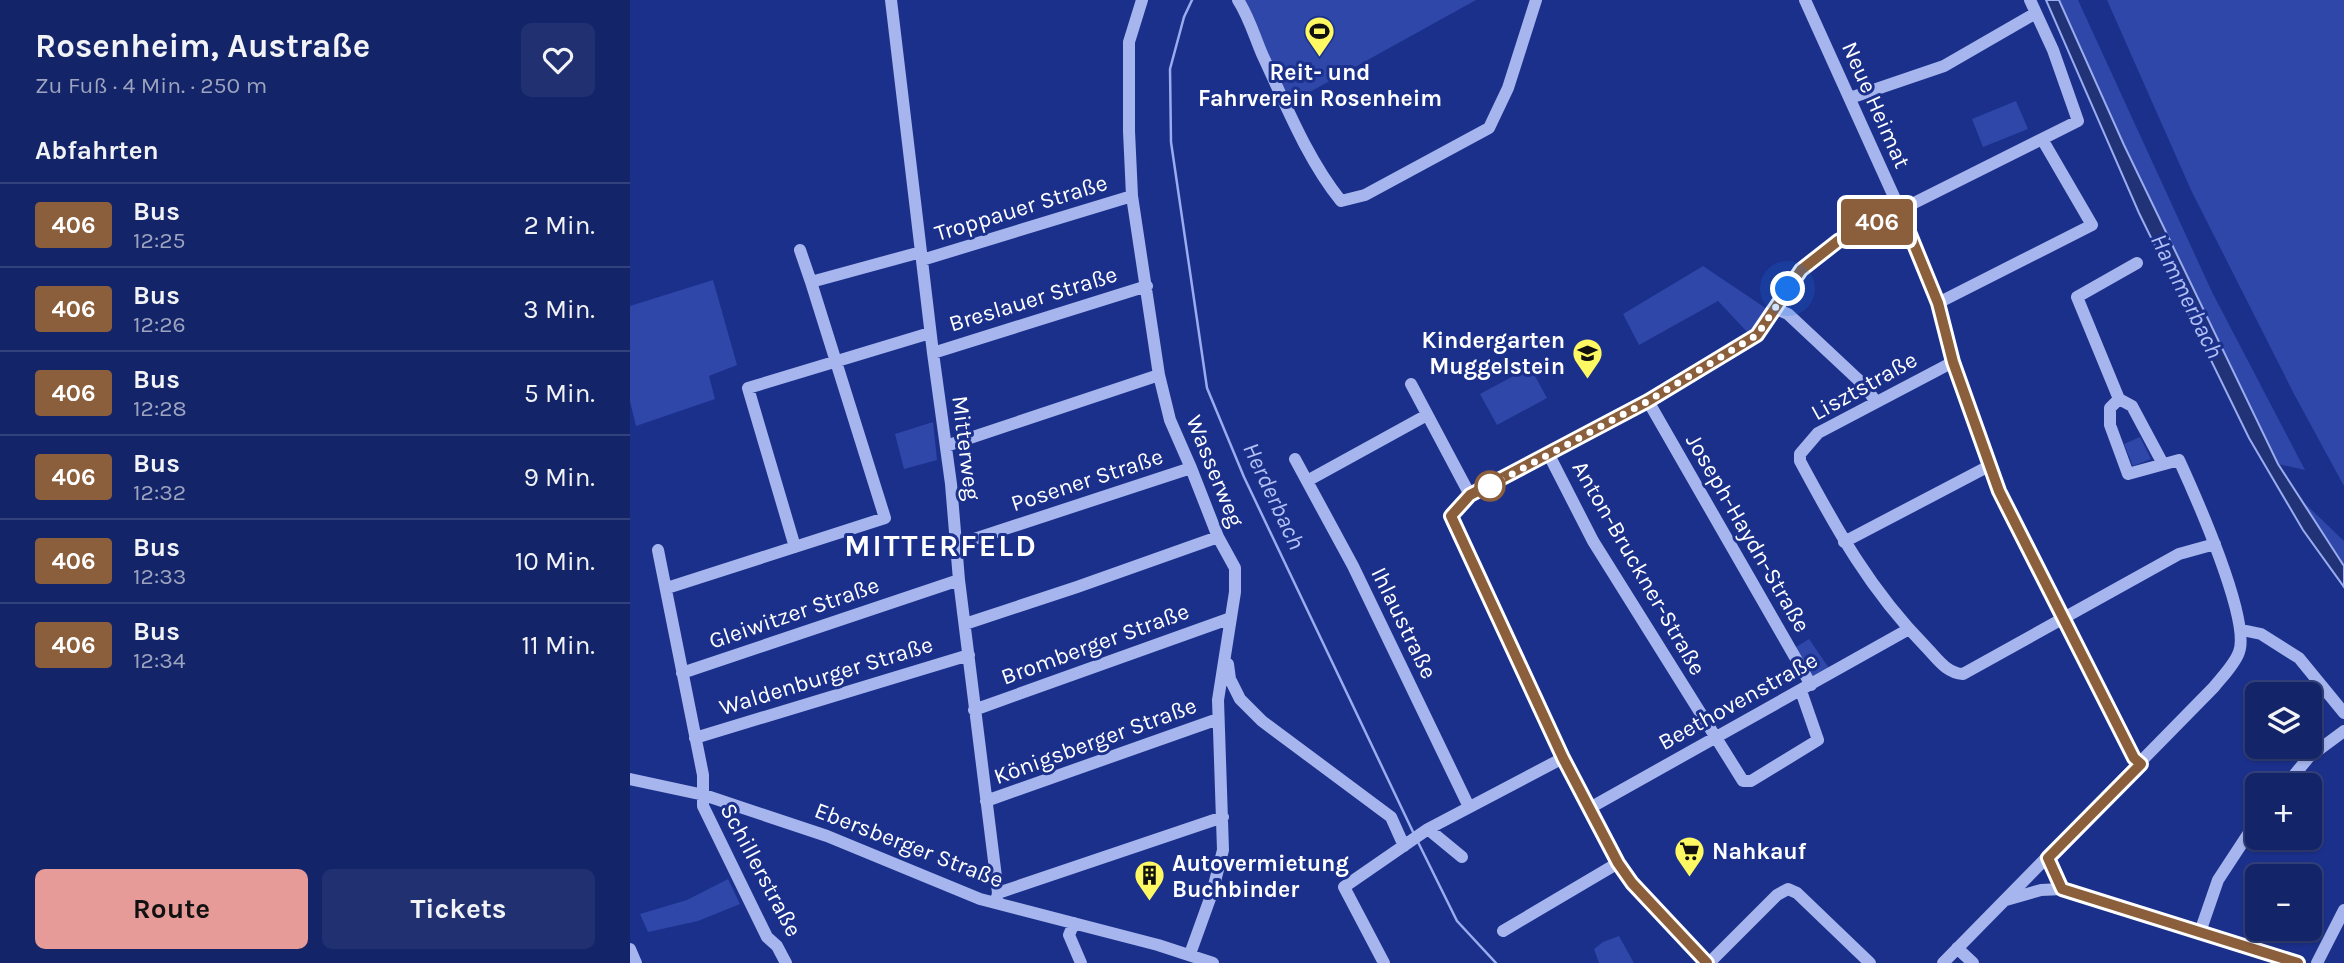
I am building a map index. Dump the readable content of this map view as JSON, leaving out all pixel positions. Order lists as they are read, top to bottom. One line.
{"streets":{"street":["Neue Heimat","Troppauer Straße","Breslauer Straße","Lisztstraße","Mitterweg","Wasserweg","Posener Straße","Joseph-Haydn-Straße","Anton-Bruckner-Straße","Gleiwitzer Straße","Ihlaustraße","Bromberger Straße","Waldenburger Straße","Beethovenstraße","Königsberger Straße","Ebersberger Straße","Schillerstraße"]},"crossings":[["Neue Heimat","Lisztstraße"],["Troppauer Straße","Mitterweg"],["Troppauer Straße","Wasserweg"],["Breslauer Straße","Mitterweg"],["Breslauer Straße","Wasserweg"],["Mitterweg","Posener Straße"],["Mitterweg","Gleiwitzer Straße"],["Mitterweg","Bromberger Straße"],["Mitterweg","Waldenburger Straße"],["Mitterweg","Königsberger Straße"],["Mitterweg","Ebersberger Straße"],["Wasserweg","Posener Straße"],["Wasserweg","Bromberger Straße"],["Wasserweg","Königsberger Straße"],["Wasserweg","Ebersberger Straße"],["Joseph-Haydn-Straße","Anton-Bruckner-Straße"],["Joseph-Haydn-Straße","Beethovenstraße"],["Anton-Bruckner-Straße","Beethovenstraße"],["Gleiwitzer Straße","Schillerstraße"],["Waldenburger Straße","Schillerstraße"],["Ebersberger Straße","Schillerstraße"]],"districts":["MITTERFELD"],"water":["Hammerbach","Herderbach"],"places":{"sports":["Reit- und Fahrverein Rosenheim"],"school or university":["Kindergarten Muggelstein"],"supermarket":["Nahkauf"],"building":["Autovermietung Buchbinder"]},"lines":["bus line 406"],"page":{"heading":[["Rosenheim, Austraße","Zu Fuß · 4 Min. · 250 m"],"Abfahrten"],"on_map":"406","list":[{"mark":"406","name":"Bus","note":"12:25","value":"2 Min."},{"mark":"406","name":"Bus","note":"12:26","value":"3 Min."},{"mark":"406","name":"Bus","note":"12:28","value":"5 Min."},{"mark":"406","name":"Bus","note":"12:32","value":"9 Min."},{"mark":"406","name":"Bus","note":"12:33","value":"10 Min."},{"mark":"406","name":"Bus","note":"12:34","value":"11 Min."}],"map_buttons":["+","−"],"buttons":["Route","Tickets"]}}
